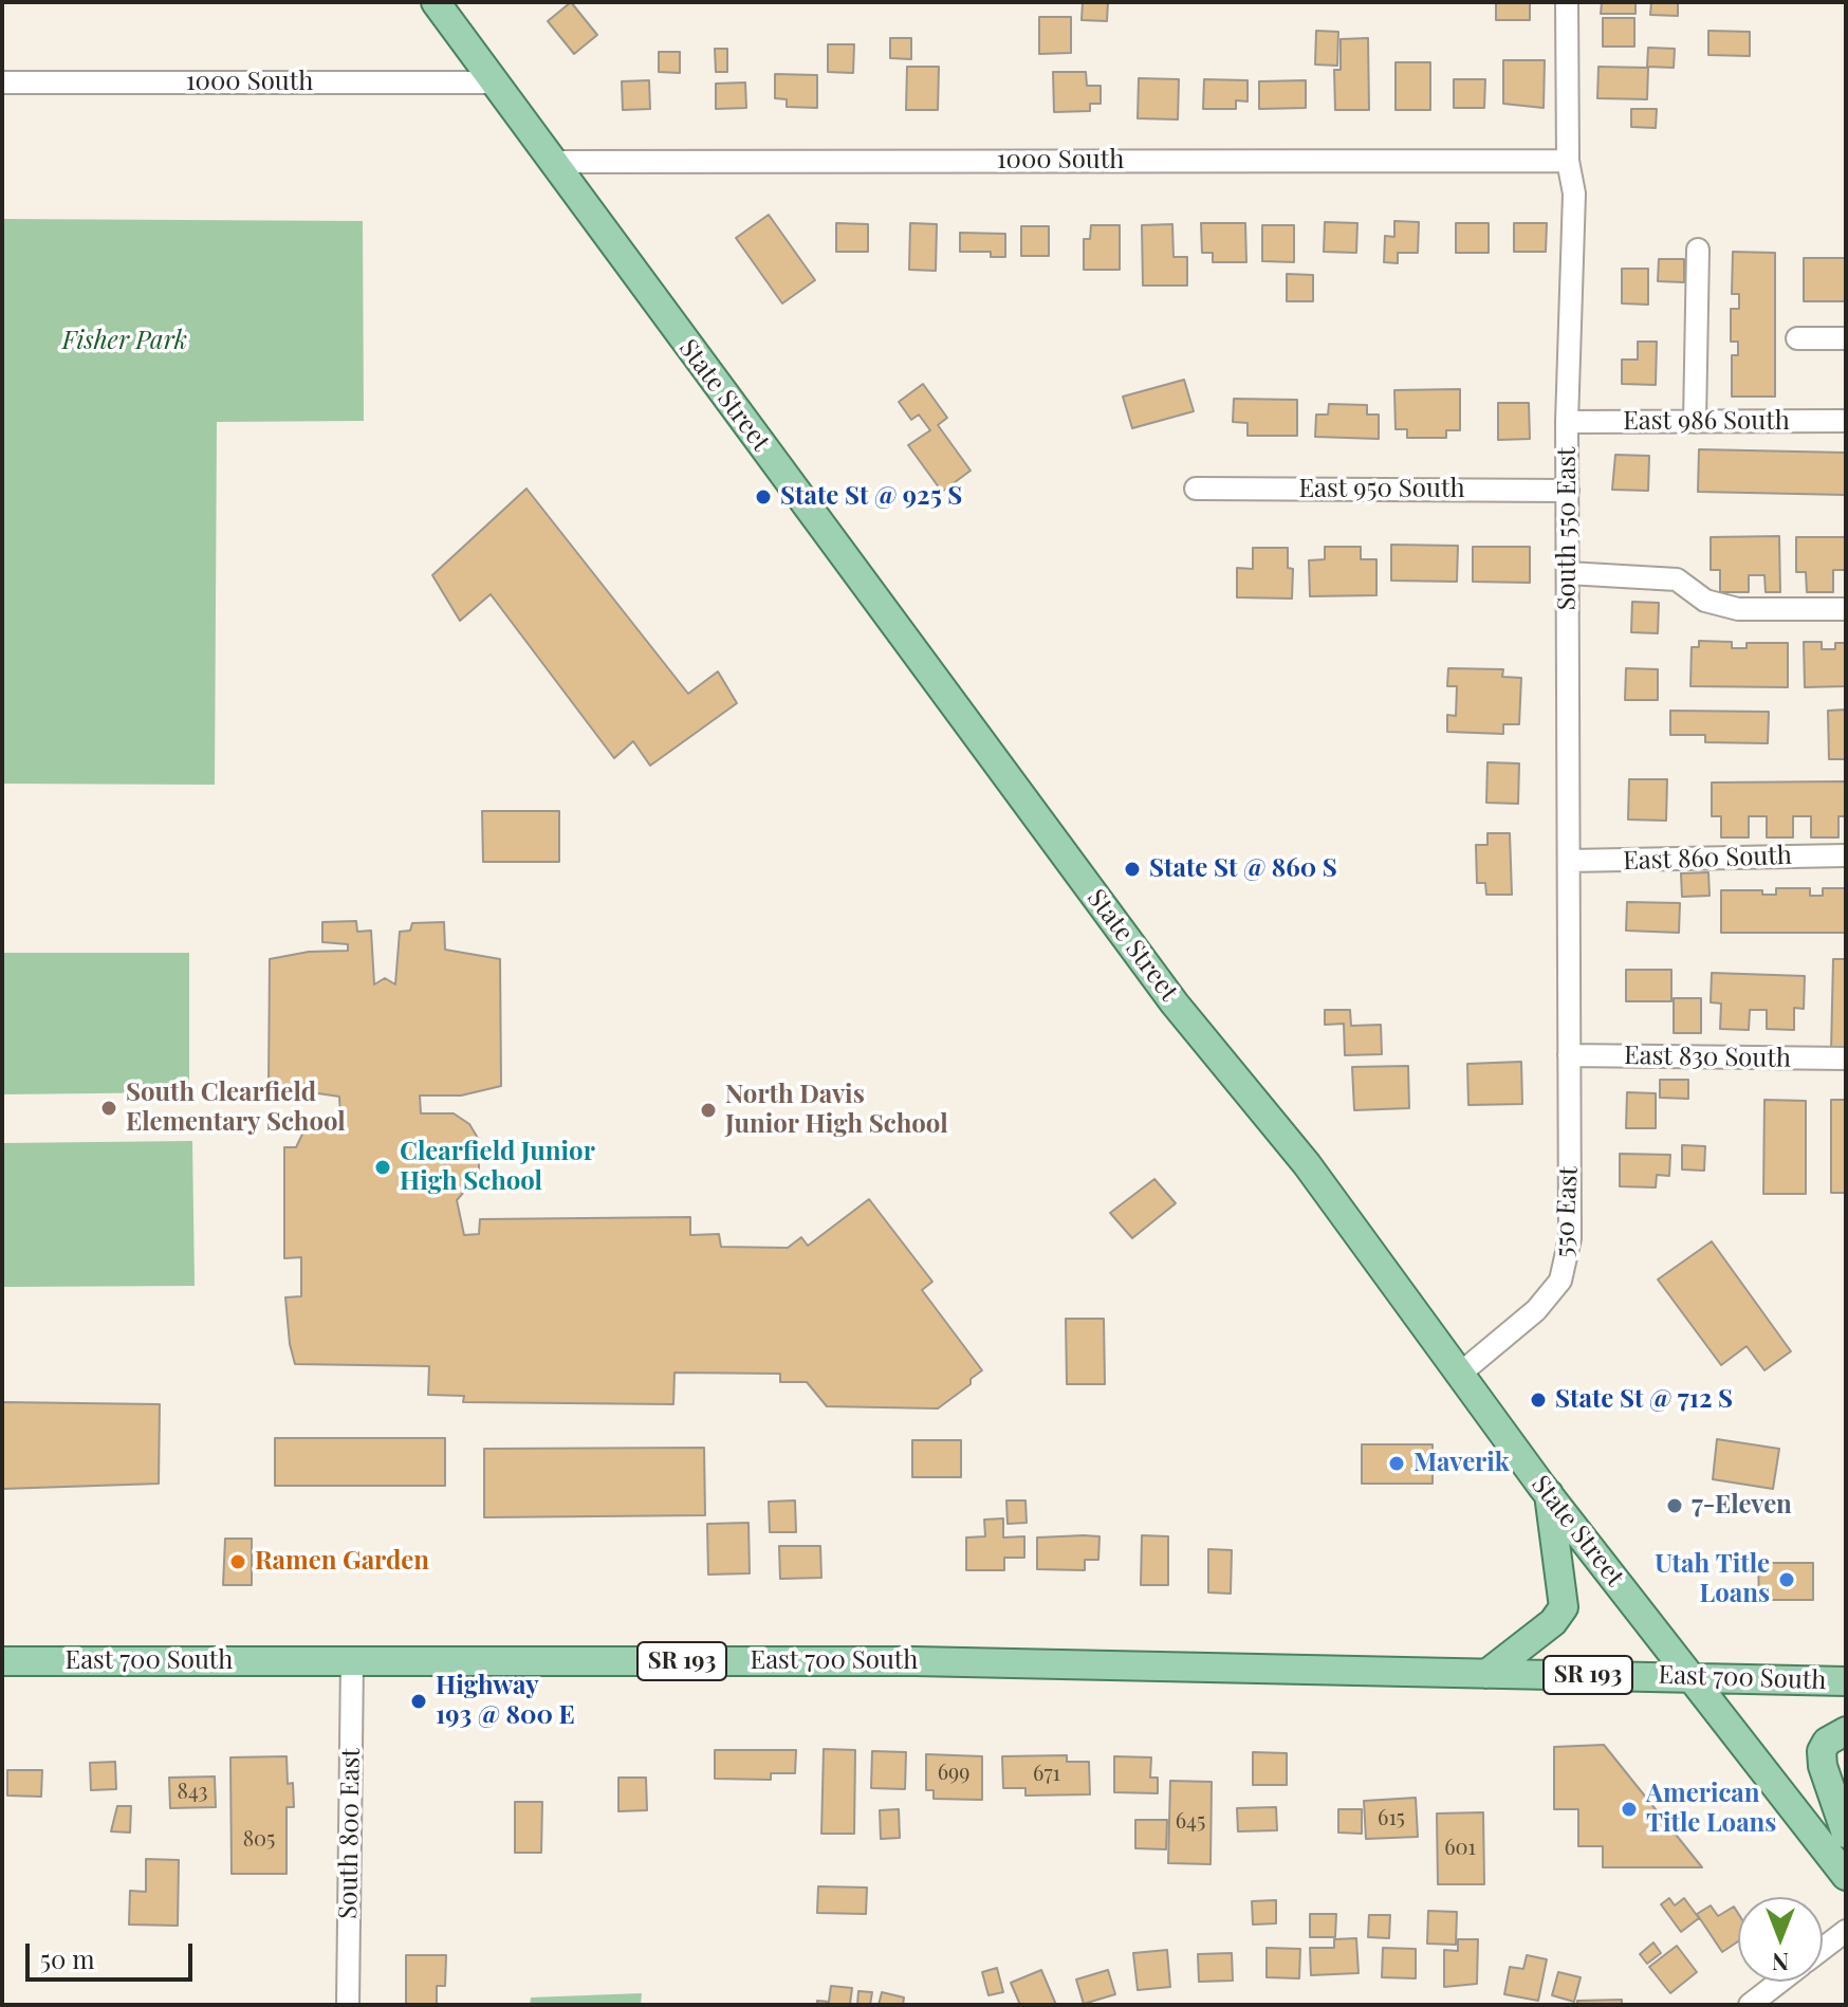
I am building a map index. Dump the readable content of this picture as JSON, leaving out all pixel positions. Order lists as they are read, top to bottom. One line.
{"streets":{"main road":["State Street","East 700 South","SR 193"],"street":["1000 South","East 986 South","East 950 South","South 550 East","East 860 South","East 830 South","550 East","South 800 East"]},"crossings":[["1000 South","State Street"],["1000 South","South 550 East"],["State Street","550 East"],["State Street","East 700 South"],["East 986 South","South 550 East"],["East 950 South","South 550 East"],["South 550 East","East 860 South"],["South 550 East","East 830 South"],["South 550 East","550 East"],["East 830 South","550 East"],["East 700 South","South 800 East"]],"parks":["Fisher Park"],"places":["State St @ 925 S","State St @ 860 S","South Clearfield Elementary School","North Davis Junior High School","Clearfield Junior High School","State St @ 712 S","Maverik","7-Eleven","Ramen Garden","Utah Title Loans","Highway 193 @ 800 E","American Title Loans"],"house_numbers":["699","671","843","615","645","805","601"],"scale_bar":"50 m","north":"bottom"}
